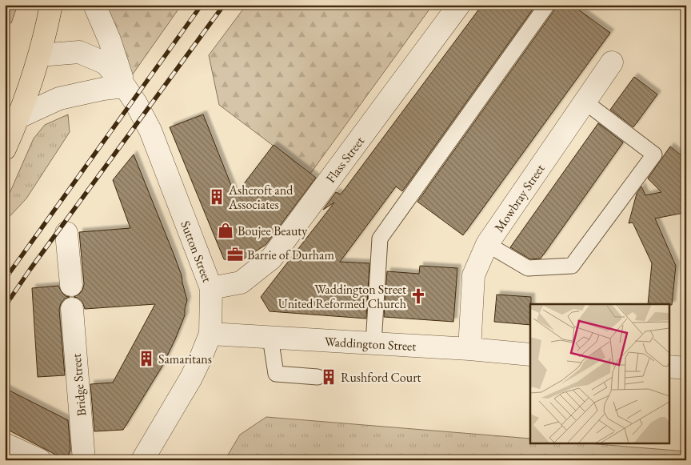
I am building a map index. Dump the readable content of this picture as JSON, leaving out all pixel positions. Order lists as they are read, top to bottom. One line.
{"streets":{"street":["Flass Street","Mowbray Street","Sutton Street","Waddington Street","Bridge Street"]},"crossings":[["Flass Street","Sutton Street"],["Mowbray Street","Waddington Street"],["Sutton Street","Waddington Street"]],"places":{"building":["Ashcroft and Associates","Samaritans","Rushford Court"],"shop":["Boujee Beauty"],"office":["Barrie of Durham"],"church":["Waddington Street United Reformed Church"]}}
